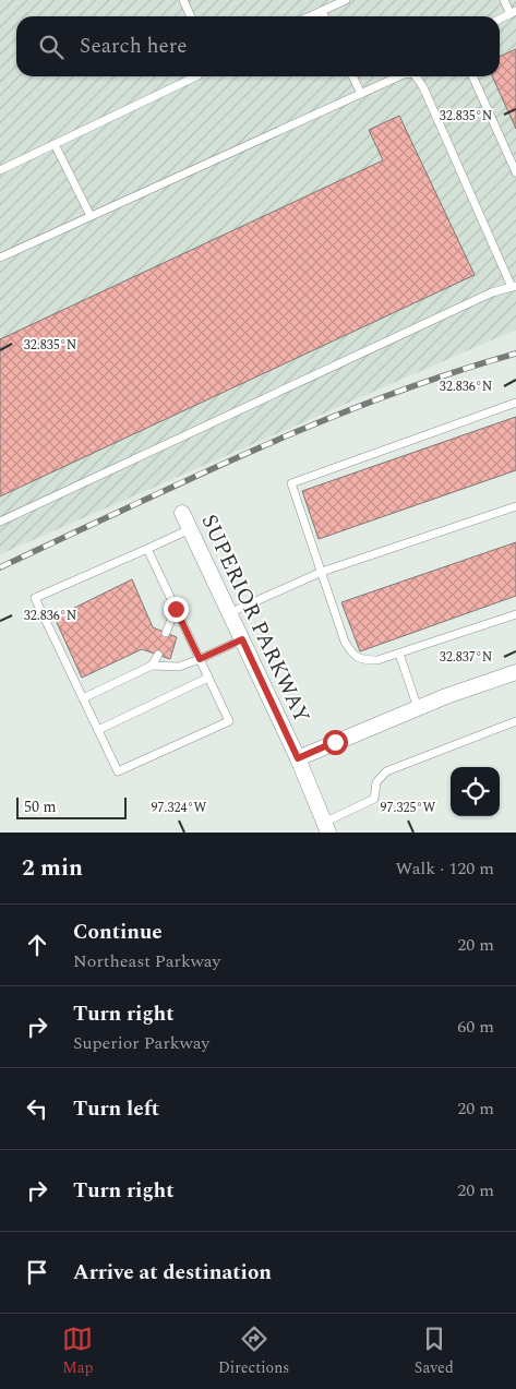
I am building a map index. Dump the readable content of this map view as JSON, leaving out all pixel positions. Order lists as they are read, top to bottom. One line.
{"streets":{"street":["SUPERIOR PARKWAY"]},"scale_bar":"50 m","page":{"search":"Search here","scale":"50 m","heading":["2 min","Walk · 120 m"],"list":[["Continue","Northeast Parkway","20 m"],["Turn right","Superior Parkway","60 m"],["Turn left","20 m"],["Turn right","20 m"],"Arrive at destination"],"nav":["Map","Directions","Saved"]},"coordinates":["32.835°N","32.836°N","32.837°N","97.324°W","97.325°W"]}
